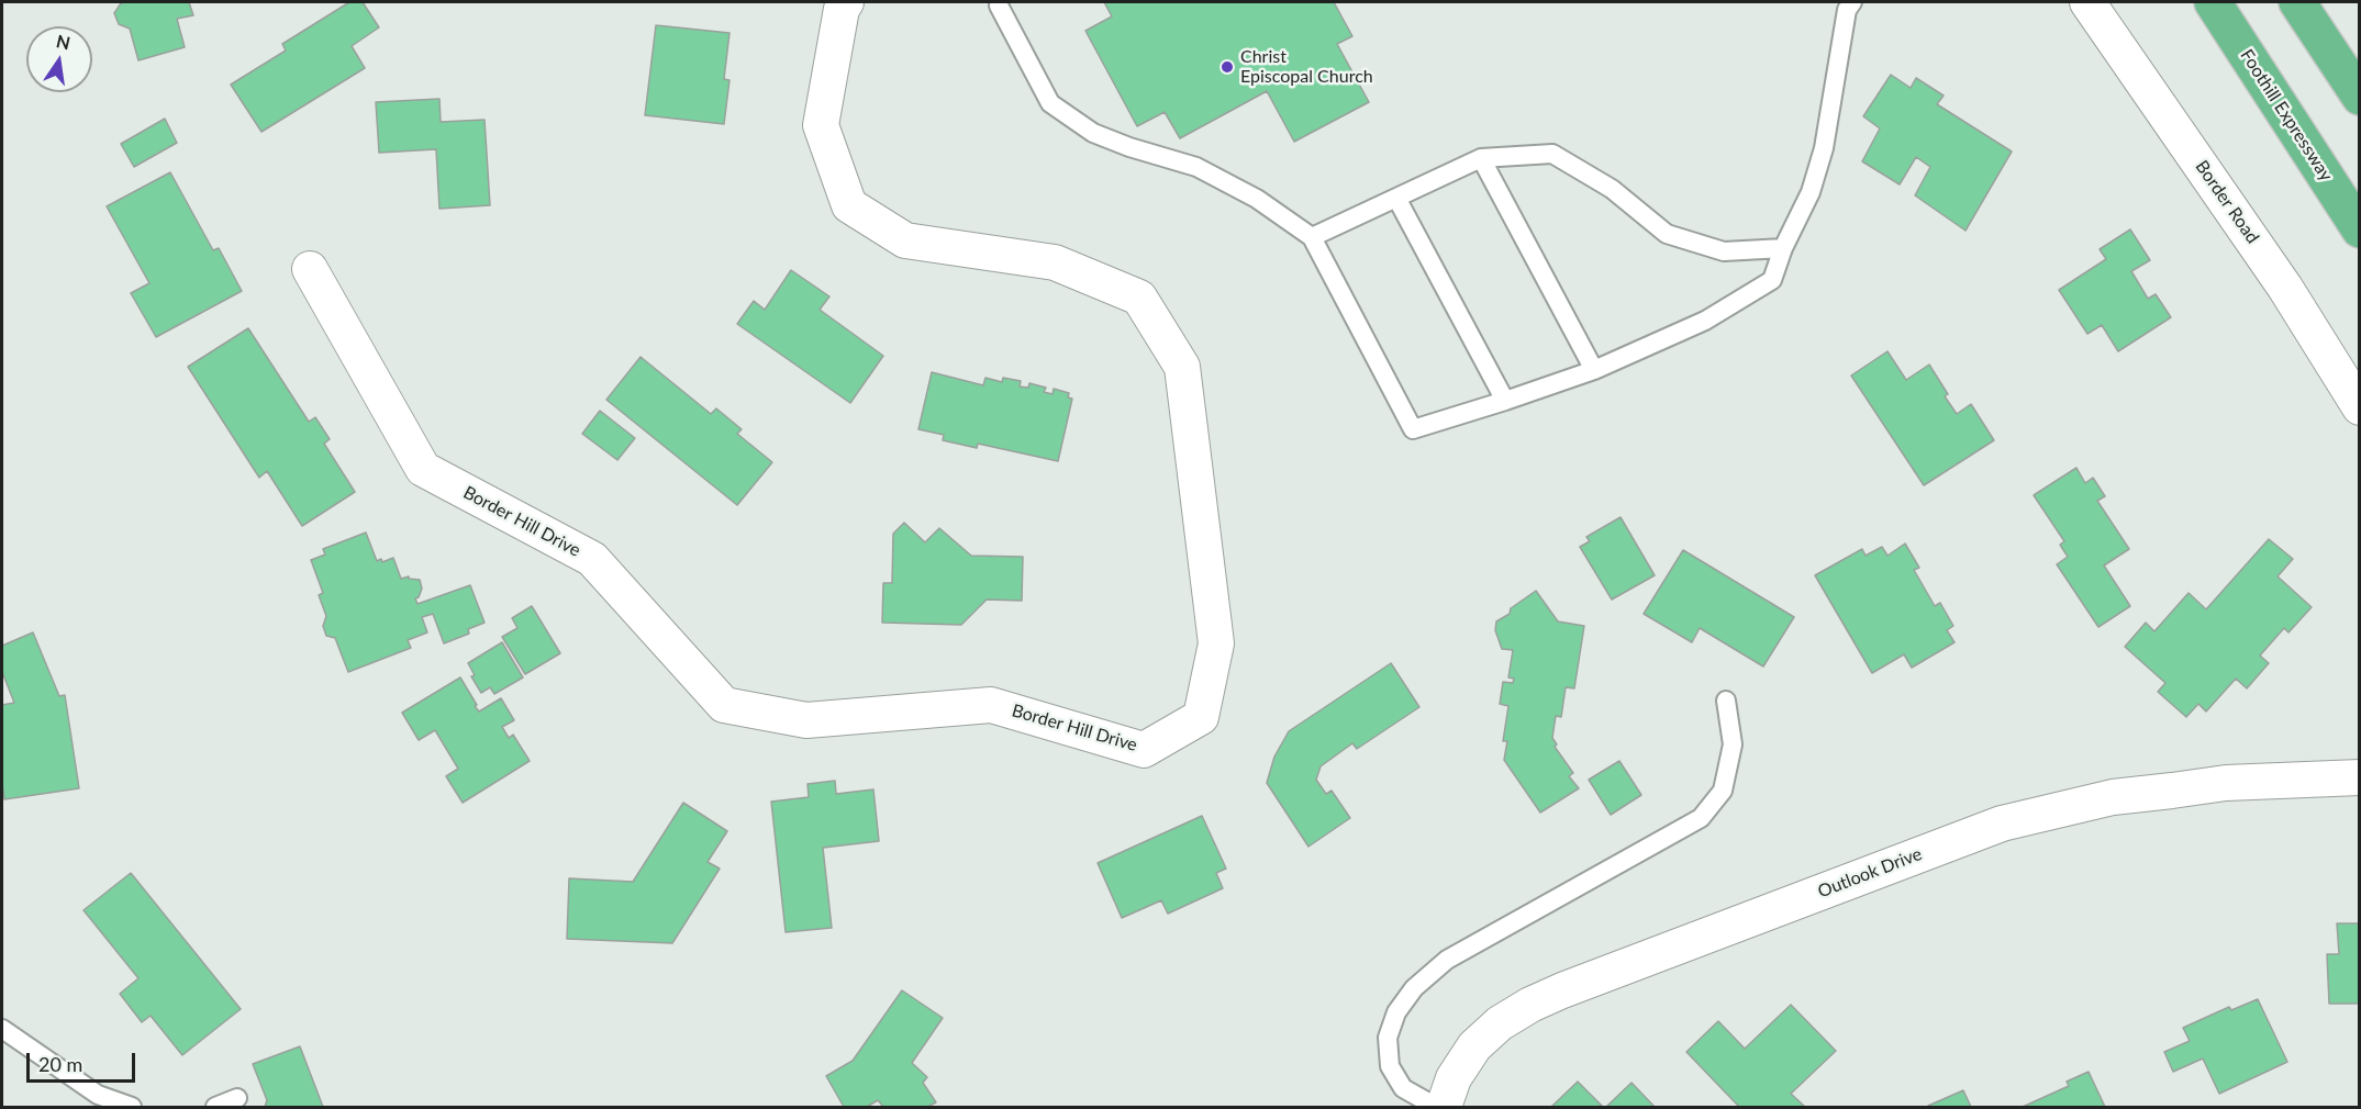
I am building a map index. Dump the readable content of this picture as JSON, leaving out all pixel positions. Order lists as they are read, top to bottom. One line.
{"streets":{"highway":["Foothill Expressway"],"street":["Border Road","Border Hill Drive","Outlook Drive"]},"places":["Christ Episcopal Church"],"scale_bar":"20 m","north":"top"}
